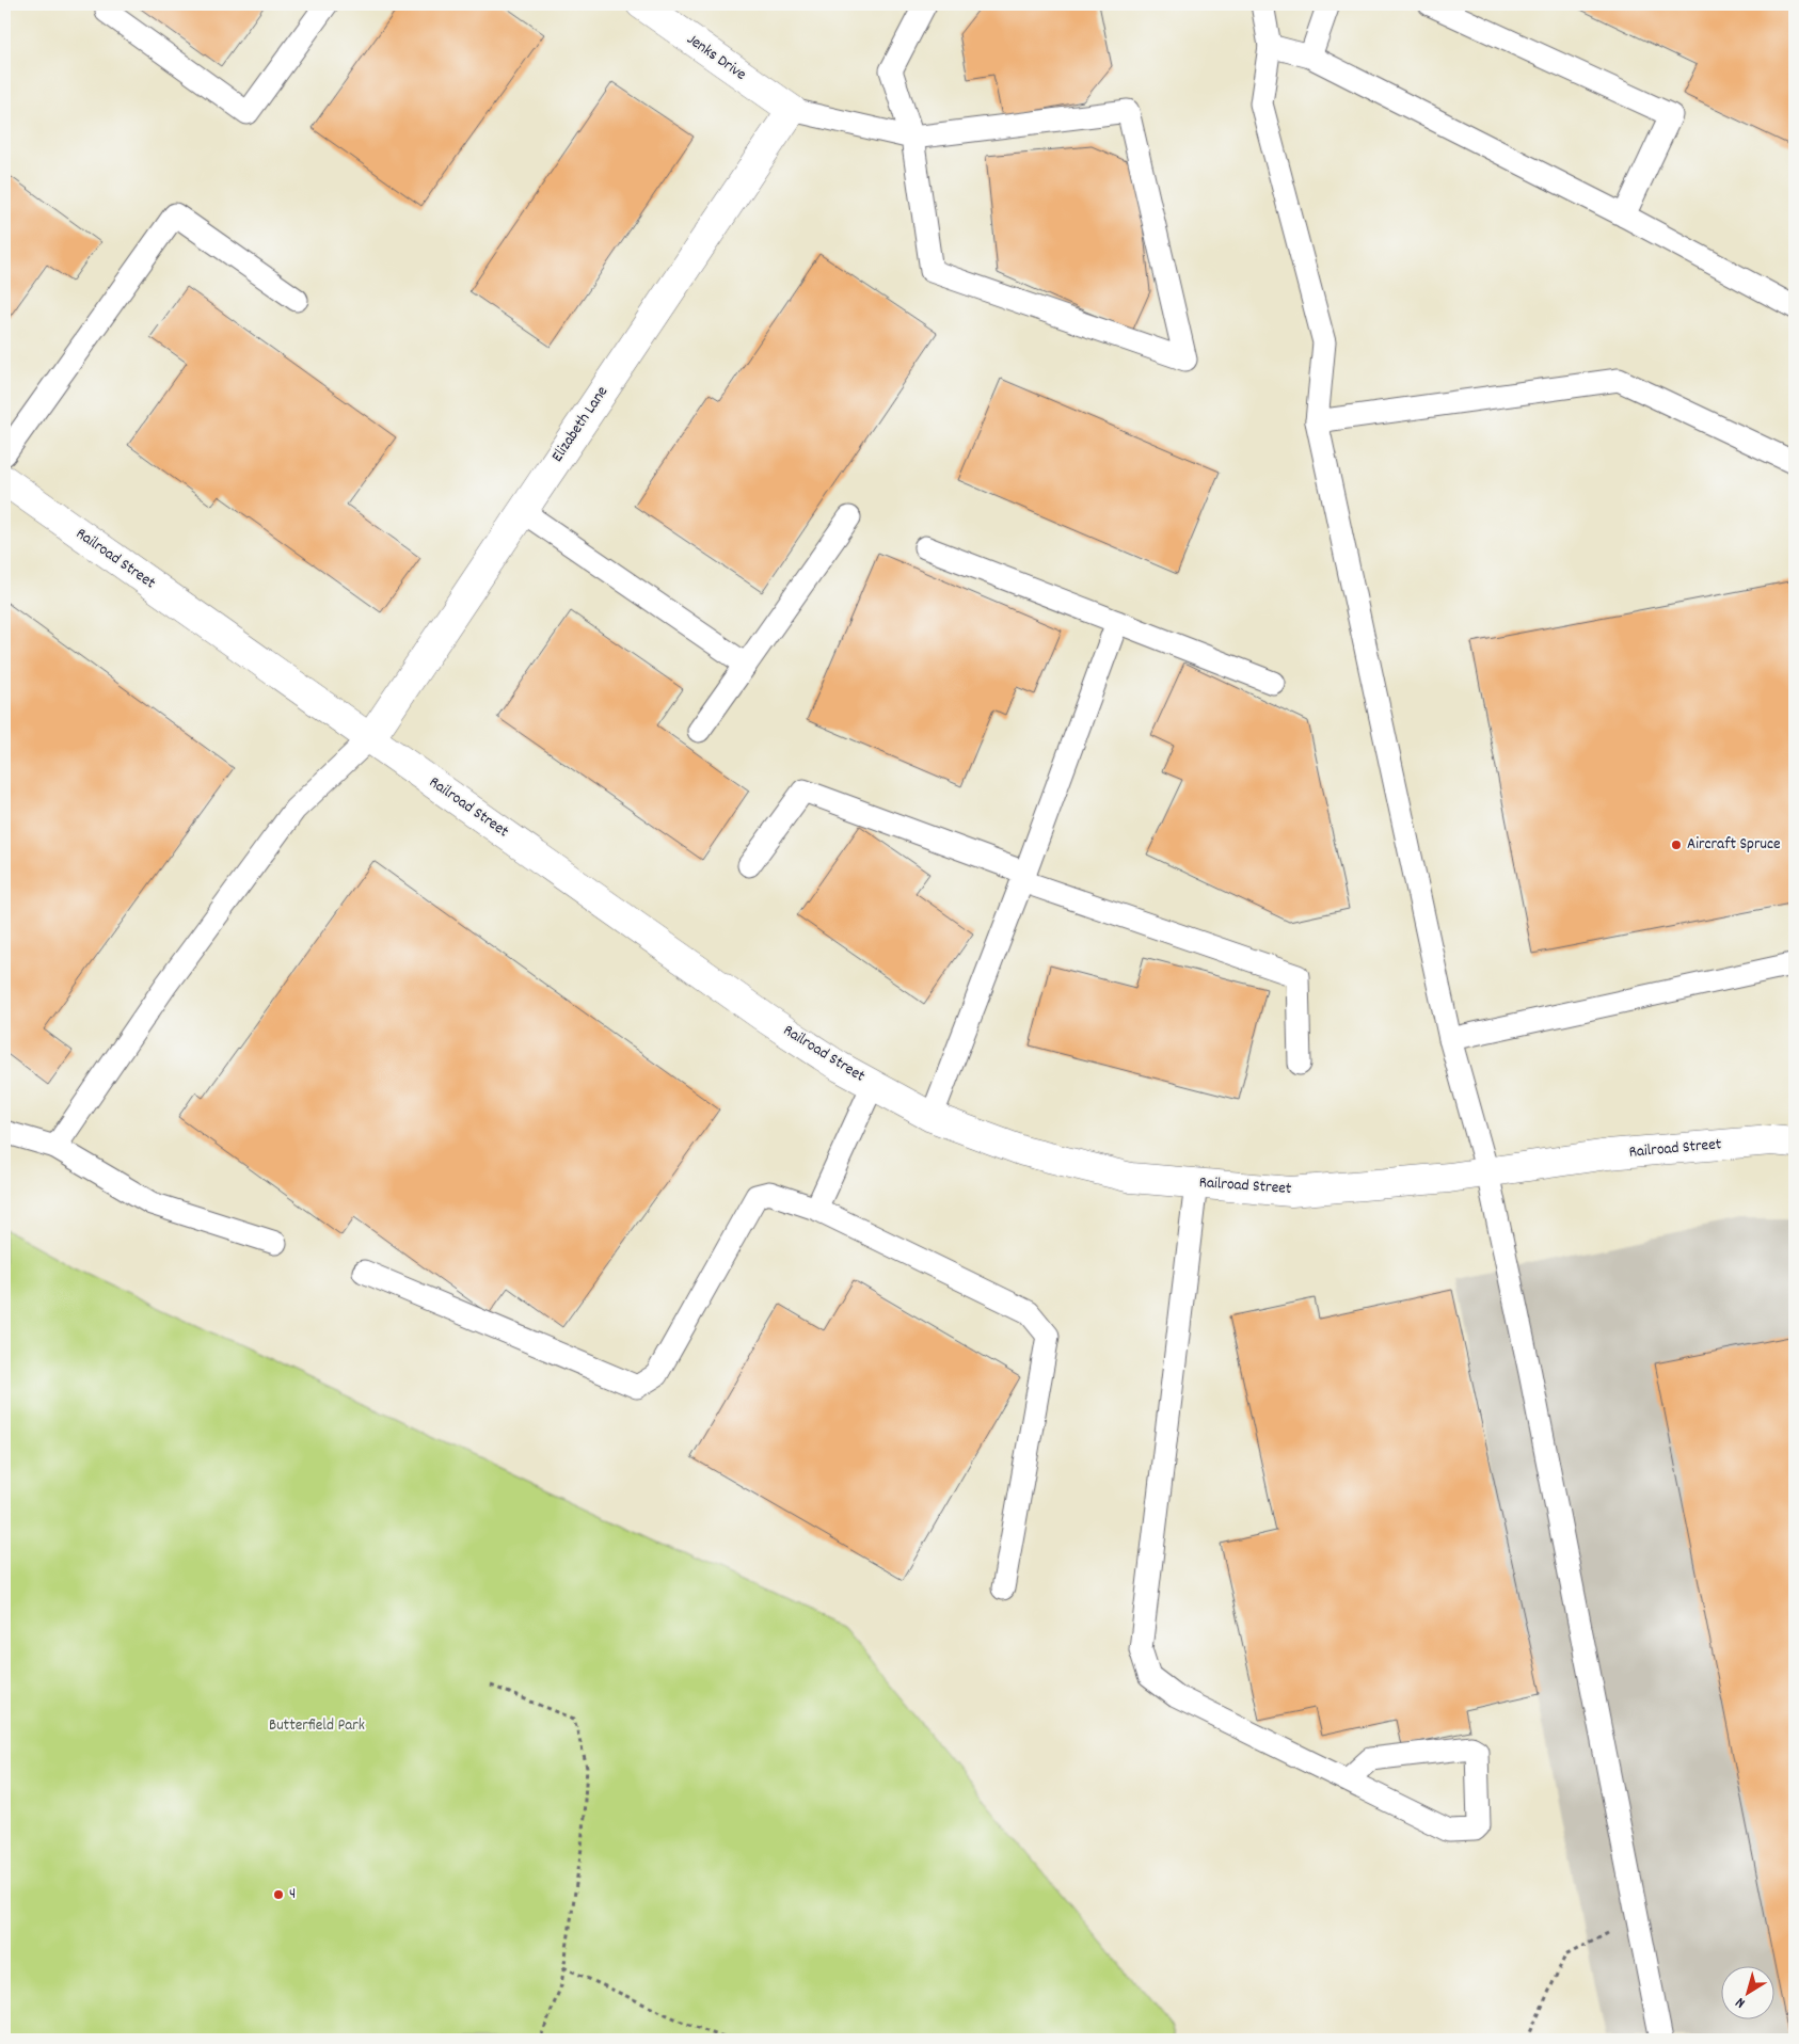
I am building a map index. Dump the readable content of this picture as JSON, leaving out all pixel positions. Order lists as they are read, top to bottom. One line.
{"streets":{"main road":["Jenks Drive","Elizabeth Lane","Railroad Street"]},"crossings":[["Jenks Drive","Elizabeth Lane"],["Elizabeth Lane","Railroad Street"]],"parks":["Butterfield Park"],"places":["Aircraft Spruce","4"],"north":"bottom left"}
